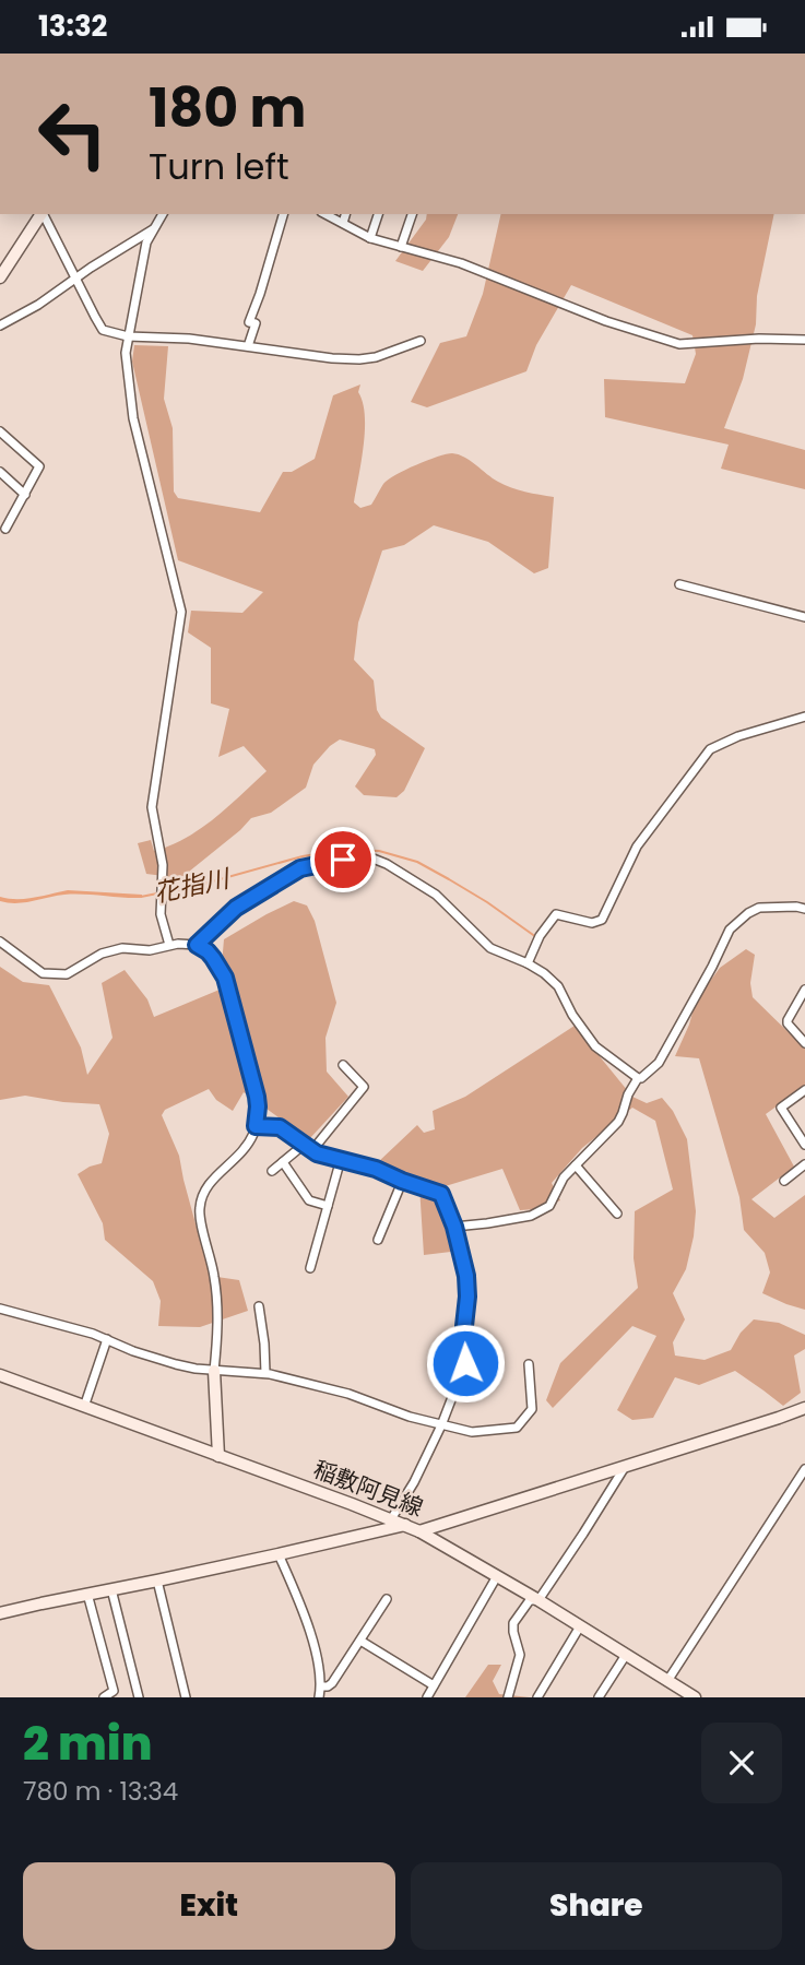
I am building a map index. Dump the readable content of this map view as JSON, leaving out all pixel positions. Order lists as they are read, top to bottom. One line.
{"streets":{"street":["稲敷阿見線"]},"water":["花指川"],"page":{"status":"13:32","turn":["180 m","Turn left"],"heading":["2 min","780 m · 13:34"],"buttons":["Exit","Share"]}}
